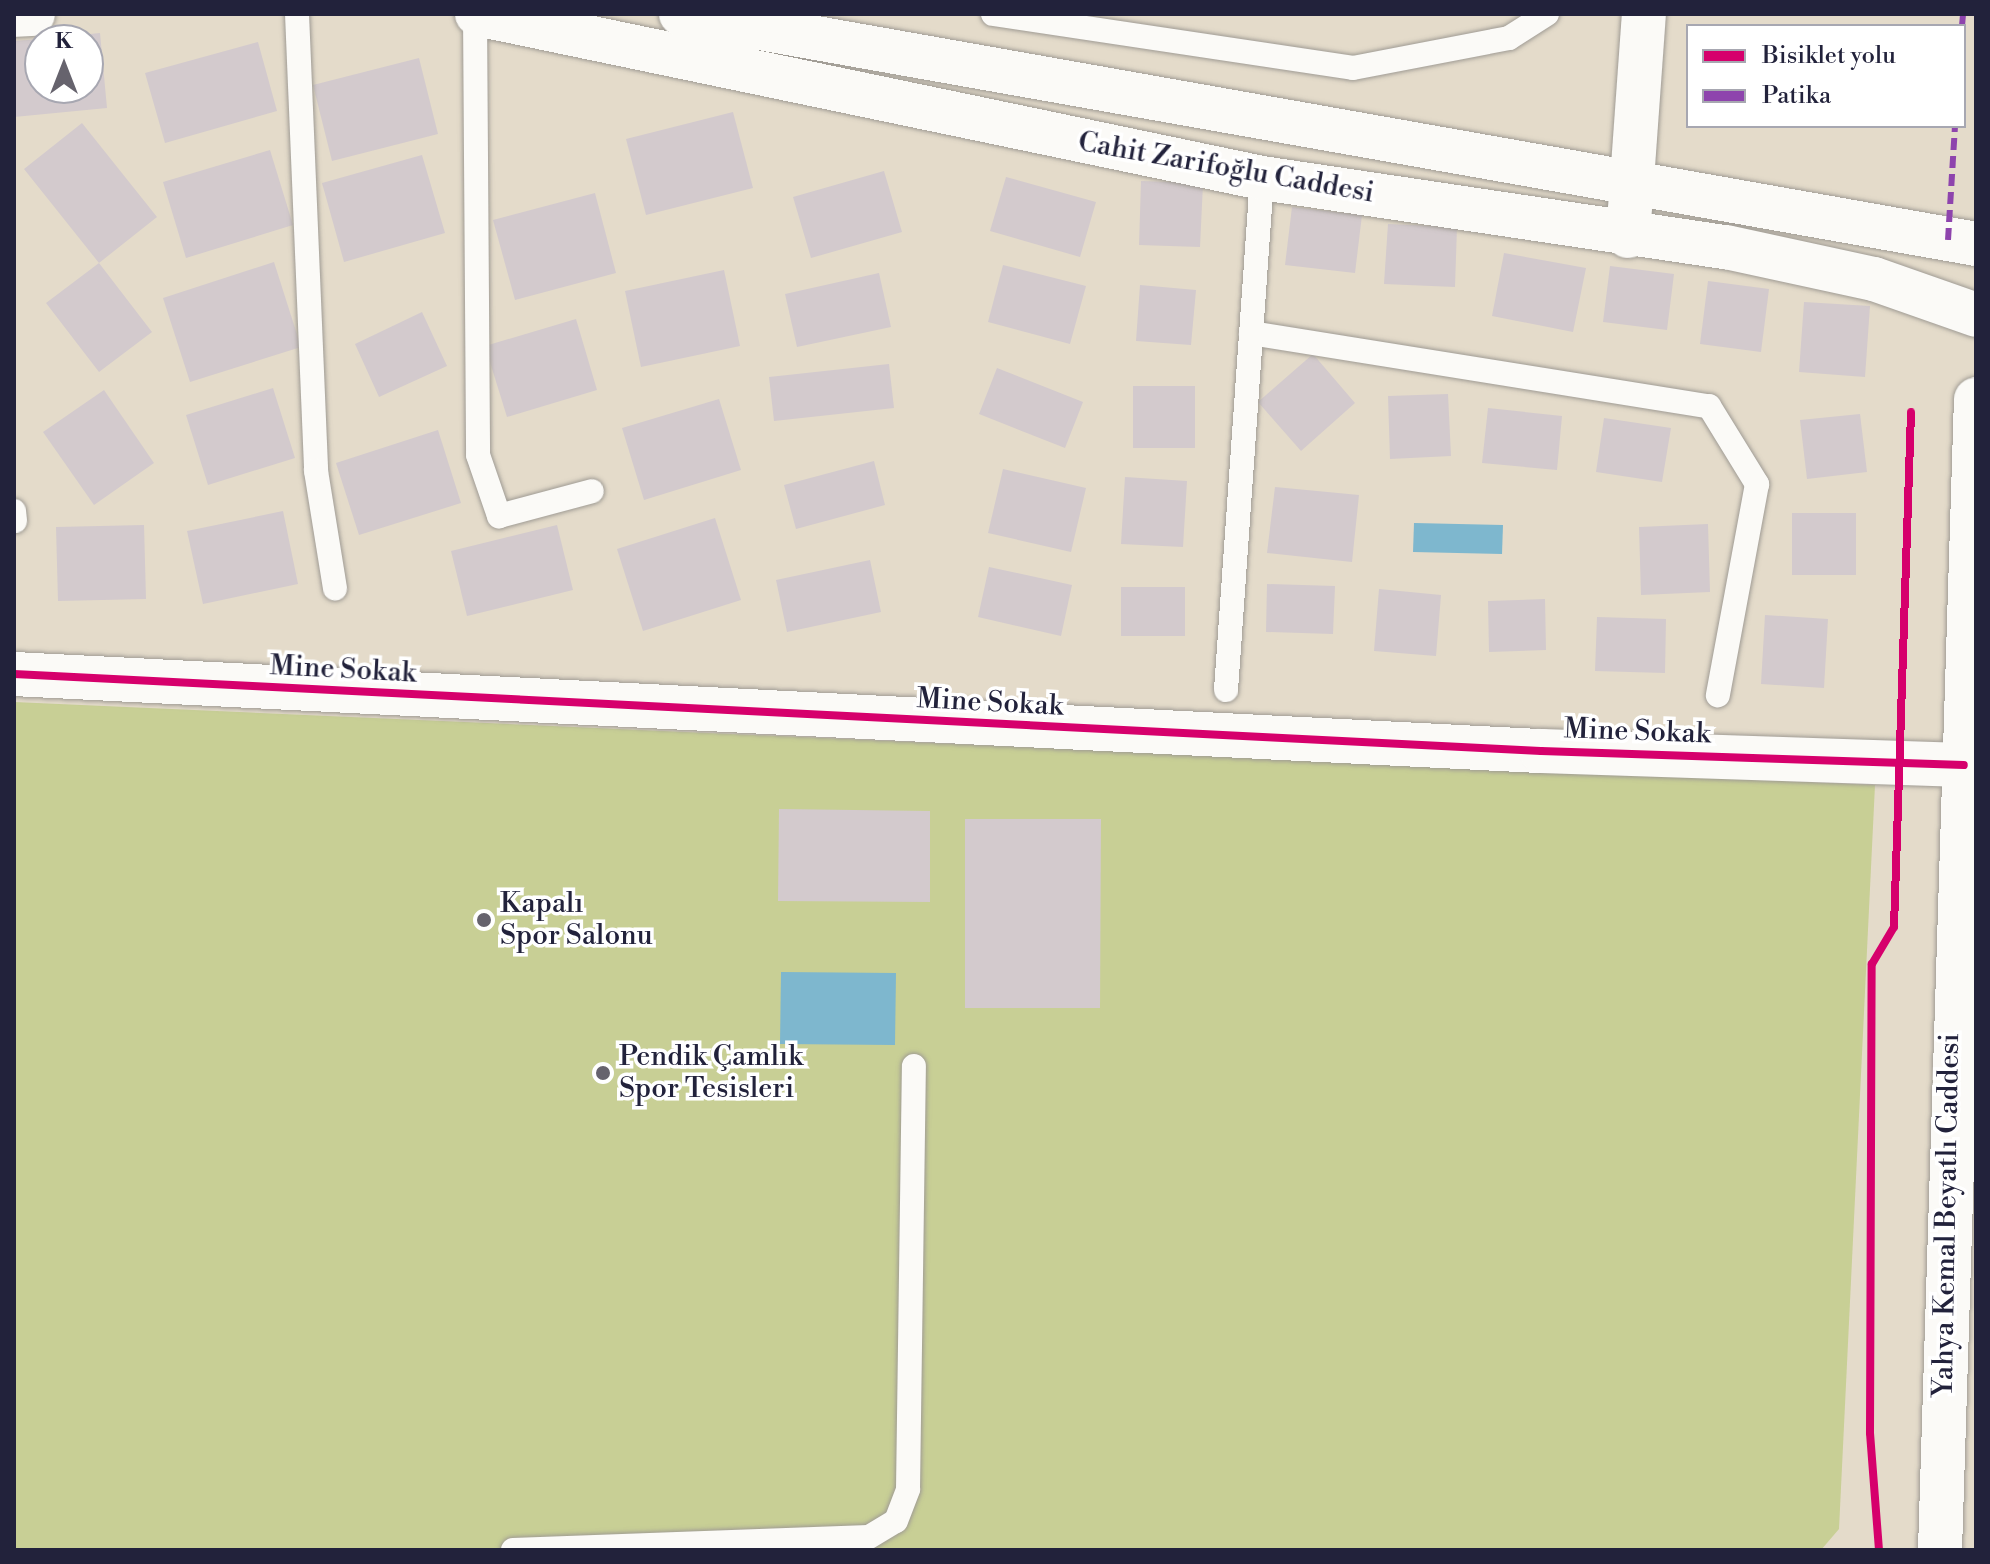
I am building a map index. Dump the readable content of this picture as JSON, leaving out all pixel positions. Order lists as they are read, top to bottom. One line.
{"streets":{"main road":["Cahit Zarifoğlu Caddesi","Mine Sokak","Yahya Kemal Beyatlı Caddesi"]},"crossings":[["Mine Sokak","Yahya Kemal Beyatlı Caddesi"]],"places":["Kapalı Spor Salonu","Pendik Çamlık Spor Tesisleri"],"legend":["Bisiklet yolu","Patika"],"north":"top"}
